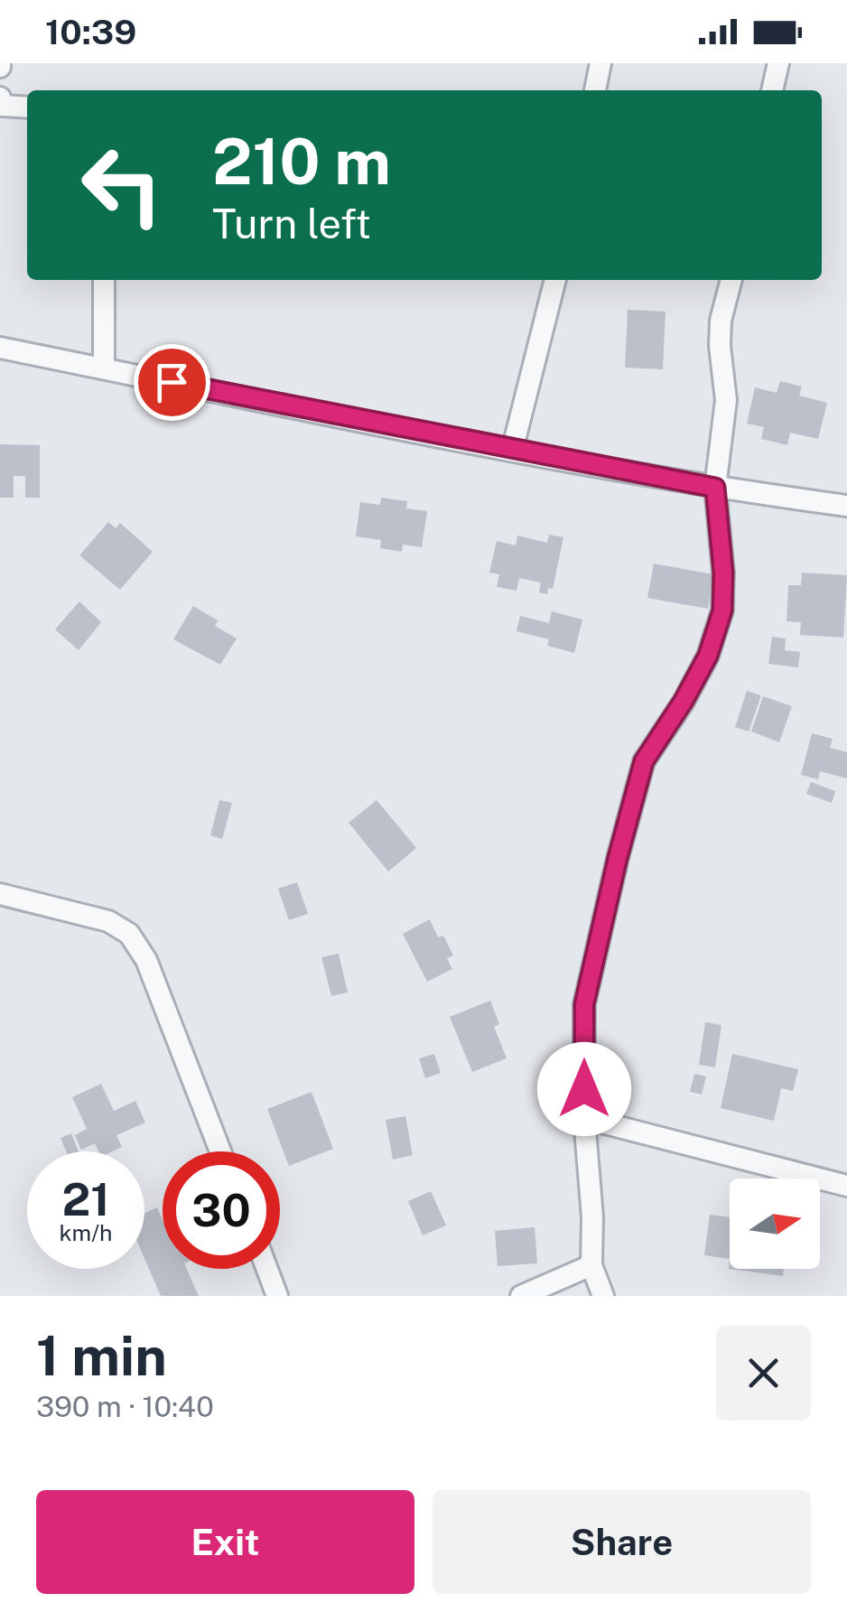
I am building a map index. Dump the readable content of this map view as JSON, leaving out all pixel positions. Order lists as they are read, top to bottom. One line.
{"north":"right","page":{"status":"10:39","turn":["210 m","Turn left"],"speed":"21 km/h","limit":"30","heading":["1 min","390 m · 10:40"],"buttons":["Exit","Share"]}}
